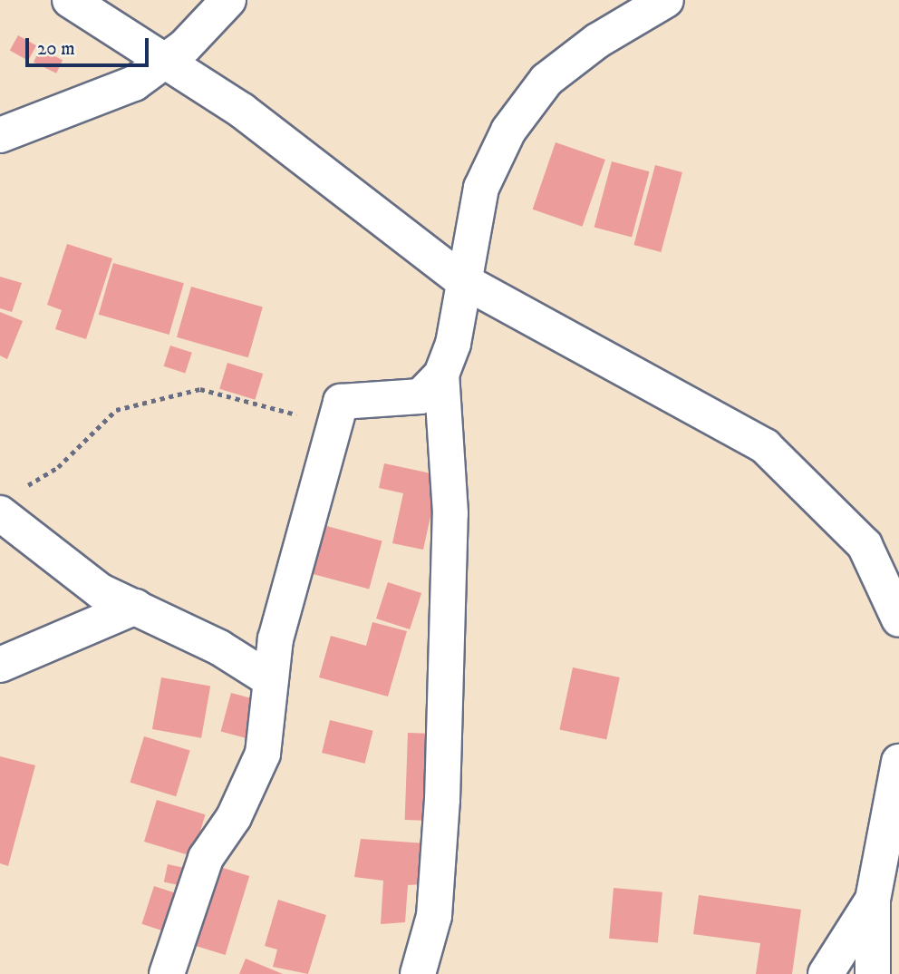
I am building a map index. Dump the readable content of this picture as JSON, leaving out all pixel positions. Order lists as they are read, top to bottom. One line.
{"scale_bar":"20 m"}
